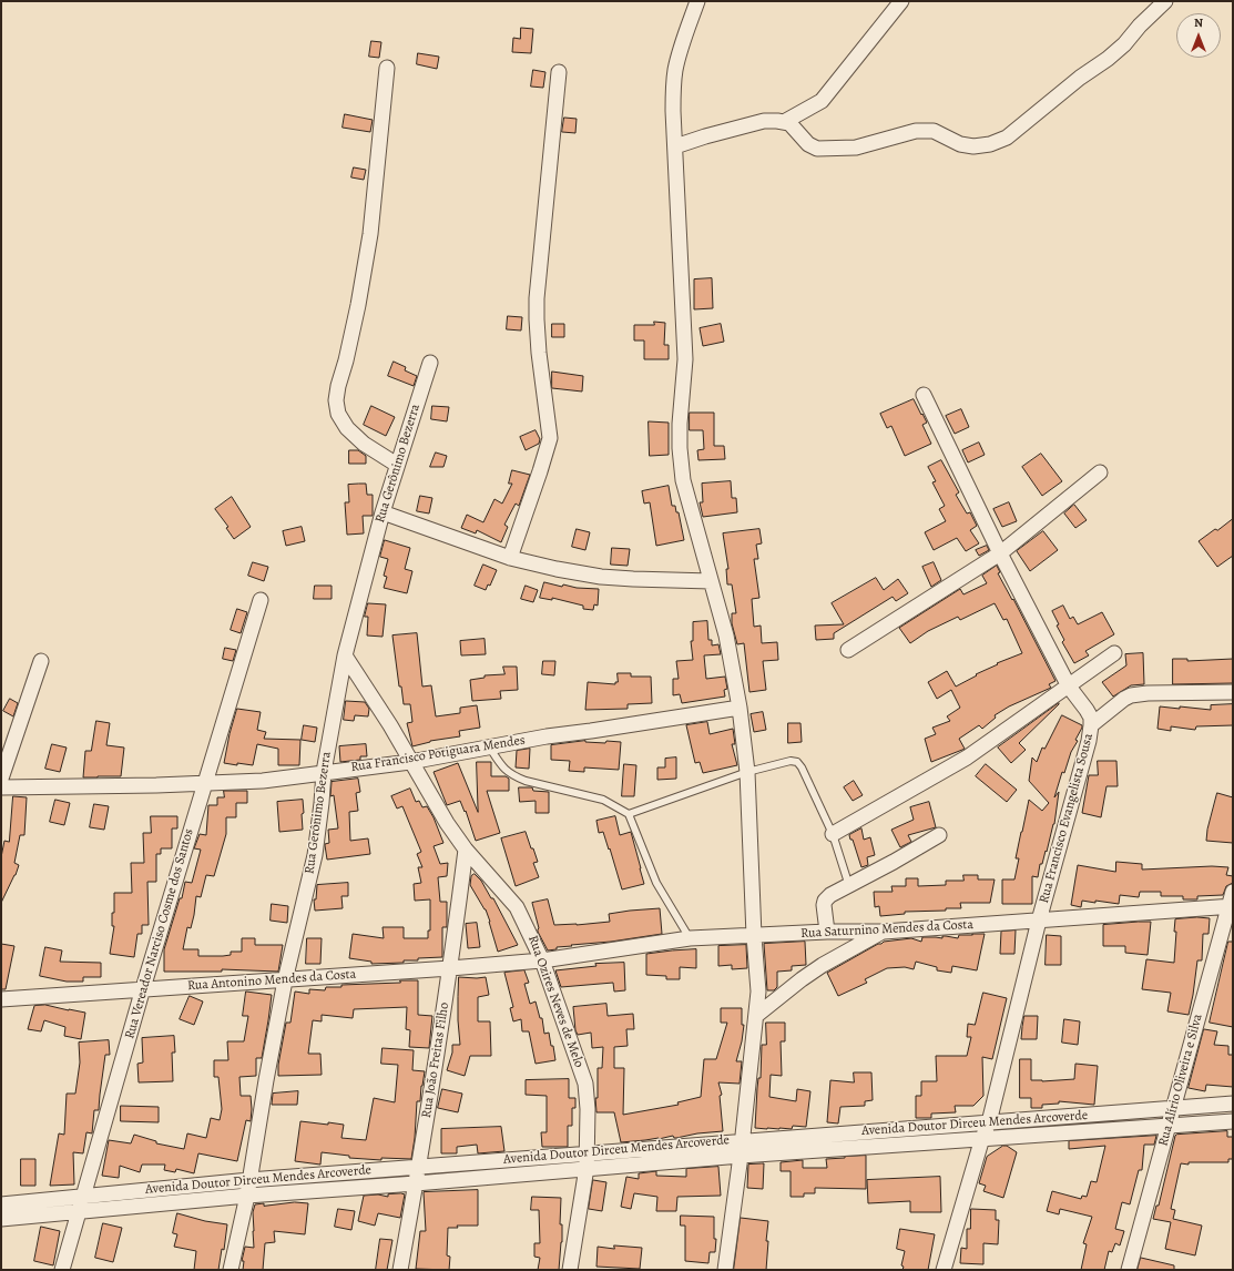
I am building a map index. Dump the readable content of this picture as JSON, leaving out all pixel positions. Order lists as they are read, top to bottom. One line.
{"streets":{"street":["Rua Gerônimo Bezerra","Rua Francisco Potiguara Mendes","Rua Francisco Evangelista Sousa","Rua Saturnino Mendes da Costa","Rua Vereador Narciso Cosme dos Santos","Rua Antonino Mendes da Costa","Rua Ozires Neves de Melo","Rua João Freitas Filho","Rua Alírio Oliveira e Silva","Avenida Doutor Dirceu Mendes Arcoverde"]},"crossings":[["Rua Gerônimo Bezerra","Rua Francisco Potiguara Mendes"],["Rua Gerônimo Bezerra","Rua Antonino Mendes da Costa"],["Rua Gerônimo Bezerra","Rua Ozires Neves de Melo"],["Rua Gerônimo Bezerra","Avenida Doutor Dirceu Mendes Arcoverde"],["Rua Francisco Potiguara Mendes","Rua Vereador Narciso Cosme dos Santos"],["Rua Francisco Potiguara Mendes","Rua Ozires Neves de Melo"],["Rua Francisco Evangelista Sousa","Rua Saturnino Mendes da Costa"],["Rua Francisco Evangelista Sousa","Avenida Doutor Dirceu Mendes Arcoverde"],["Rua Saturnino Mendes da Costa","Rua Antonino Mendes da Costa"],["Rua Saturnino Mendes da Costa","Rua Ozires Neves de Melo"],["Rua Saturnino Mendes da Costa","Rua Alírio Oliveira e Silva"],["Rua Vereador Narciso Cosme dos Santos","Rua Antonino Mendes da Costa"],["Rua Vereador Narciso Cosme dos Santos","Avenida Doutor Dirceu Mendes Arcoverde"],["Rua Antonino Mendes da Costa","Rua Ozires Neves de Melo"],["Rua Antonino Mendes da Costa","Rua João Freitas Filho"],["Rua Ozires Neves de Melo","Rua João Freitas Filho"],["Rua Ozires Neves de Melo","Avenida Doutor Dirceu Mendes Arcoverde"],["Rua João Freitas Filho","Avenida Doutor Dirceu Mendes Arcoverde"],["Rua Alírio Oliveira e Silva","Avenida Doutor Dirceu Mendes Arcoverde"]],"north":"top"}
